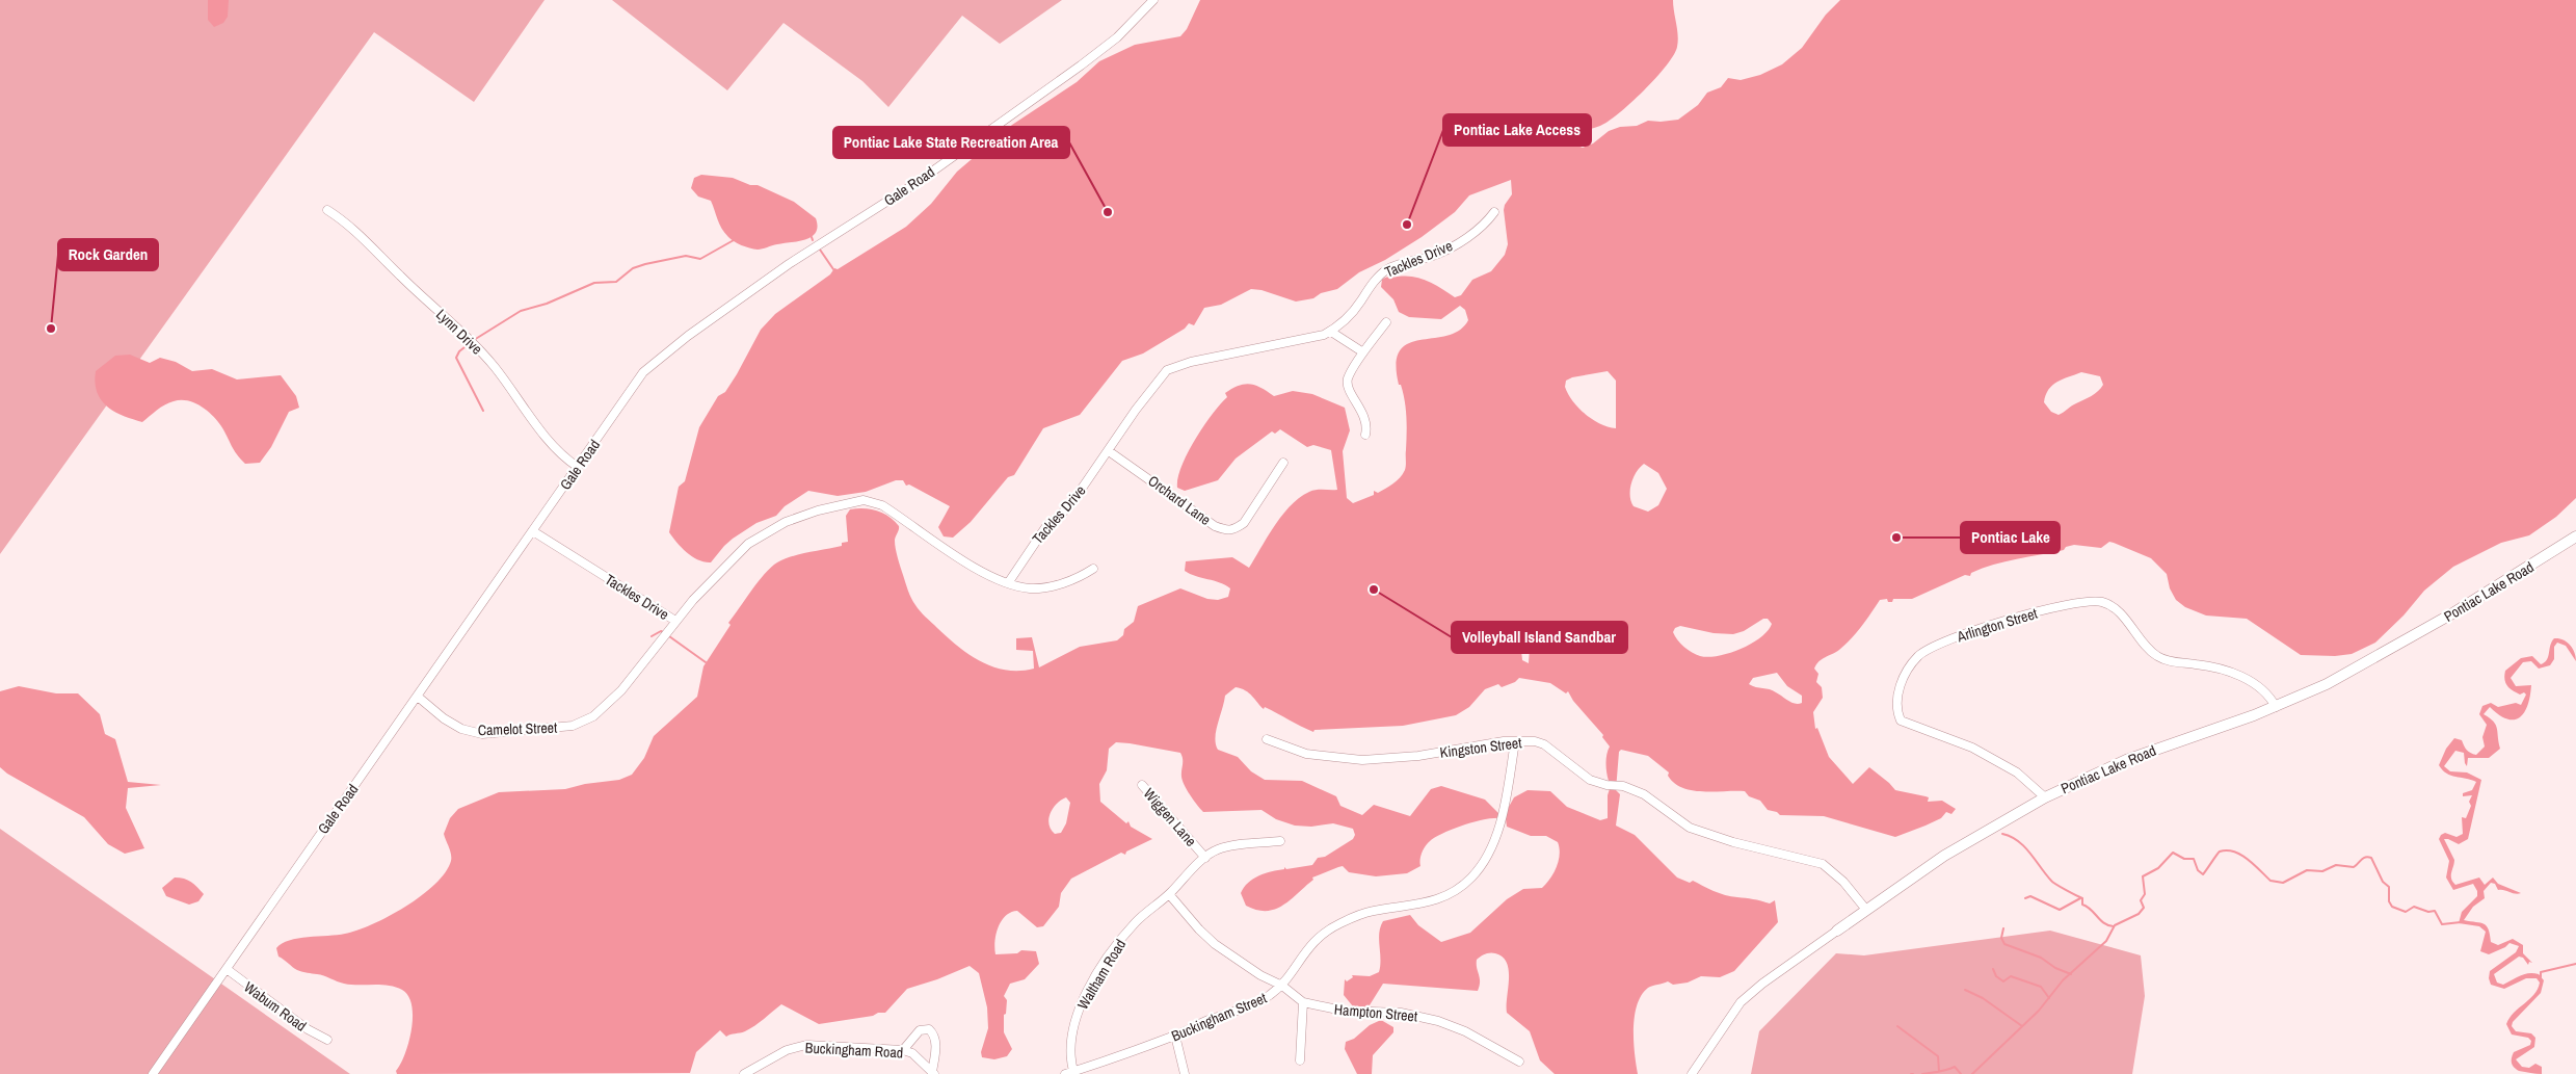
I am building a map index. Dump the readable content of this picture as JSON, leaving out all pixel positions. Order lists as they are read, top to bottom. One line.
{"streets":{"street":["Gale Road","Tackles Drive","Lynn Drive","Orchard Lane","Pontiac Lake Road","Arlington Street","Camelot Street","Kingston Street","Wiggen Lane","Waltham Road","Wabum Road","Hampton Street","Buckingham Street","Buckingham Road"]},"crossings":[["Gale Road","Tackles Drive"],["Gale Road","Lynn Drive"],["Gale Road","Camelot Street"],["Gale Road","Wabum Road"],["Tackles Drive","Orchard Lane"],["Tackles Drive","Camelot Street"],["Pontiac Lake Road","Arlington Street"],["Pontiac Lake Road","Kingston Street"],["Kingston Street","Buckingham Street"],["Wiggen Lane","Waltham Road"],["Wiggen Lane","Hampton Street"],["Waltham Road","Hampton Street"],["Waltham Road","Buckingham Street"],["Hampton Street","Buckingham Street"]],"places":["Pontiac Lake State Recreation Area","Pontiac Lake Access","Rock Garden","Pontiac Lake","Volleyball Island Sandbar"]}
